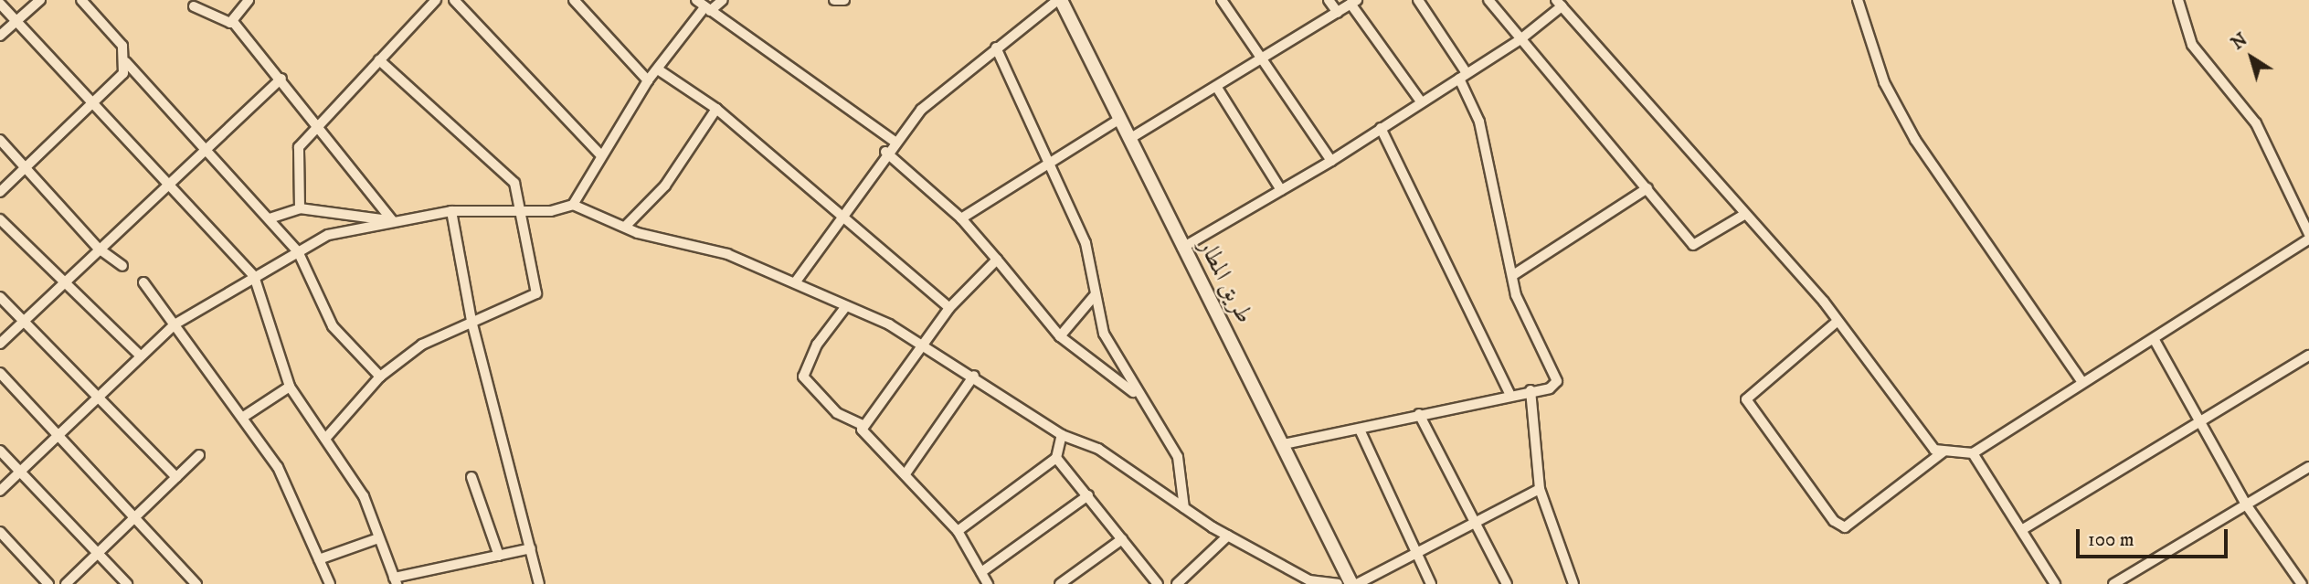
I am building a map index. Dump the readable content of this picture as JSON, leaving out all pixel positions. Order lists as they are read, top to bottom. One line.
{"streets":{"main road":["طريق المطار"]},"scale_bar":"100 m","north":"top left"}
